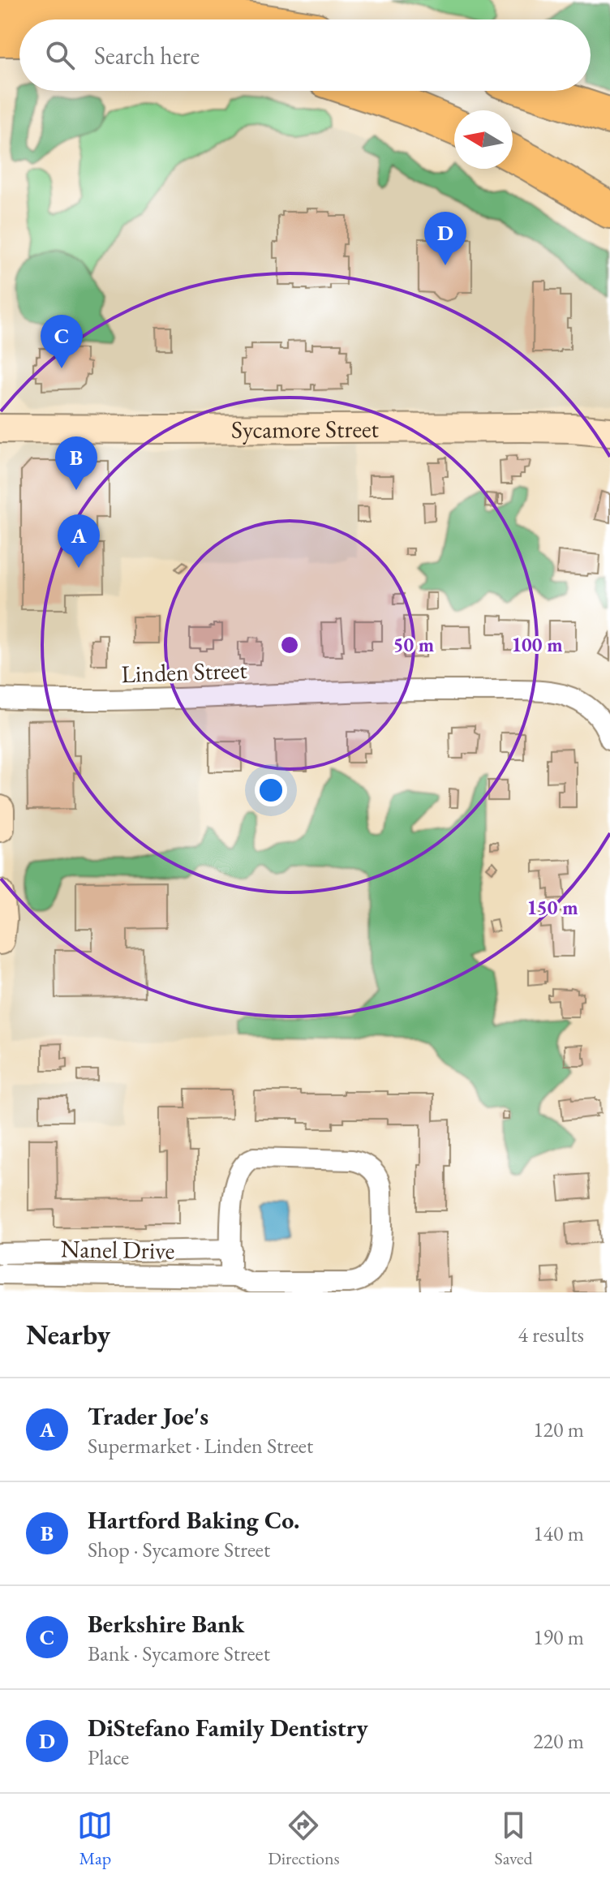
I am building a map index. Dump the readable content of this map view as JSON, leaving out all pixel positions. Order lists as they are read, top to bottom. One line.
{"streets":{"street":["Sycamore Street","Linden Street","Nanel Drive"]},"north":"left","page":{"search":"Search here","pins":["D","C","B","A"],"heading":["Nearby","4 results"],"list":[{"mark":"A","name":"Trader Joe's","note":"Supermarket · Linden Street","value":"120 m"},{"mark":"B","name":"Hartford Baking Co.","note":"Shop · Sycamore Street","value":"140 m"},{"mark":"C","name":"Berkshire Bank","note":"Bank · Sycamore Street","value":"190 m"},{"mark":"D","name":"DiStefano Family Dentistry","note":"Place","value":"220 m"}],"nav":["Map","Directions","Saved"]},"rings":["50 m","100 m","150 m"]}
